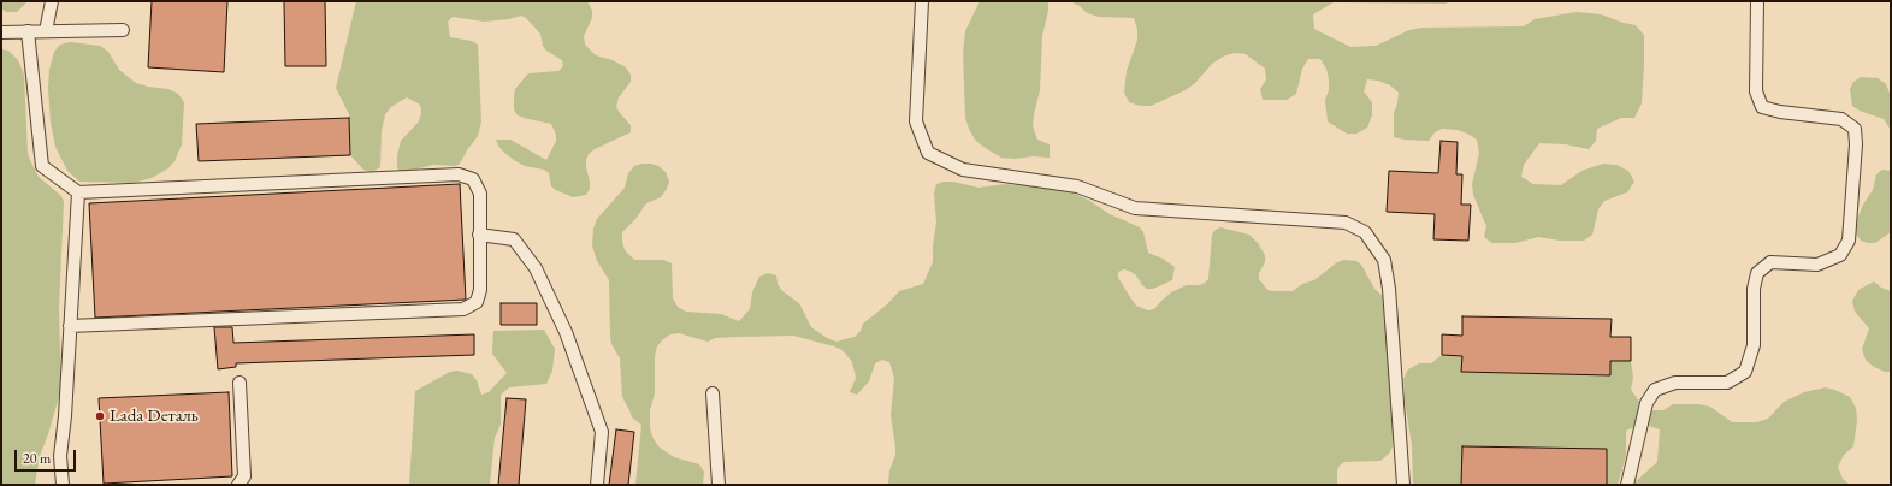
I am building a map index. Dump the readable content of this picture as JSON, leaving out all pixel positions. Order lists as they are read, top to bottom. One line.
{"places":["Lada Dеталь"],"scale_bar":"20 m"}
